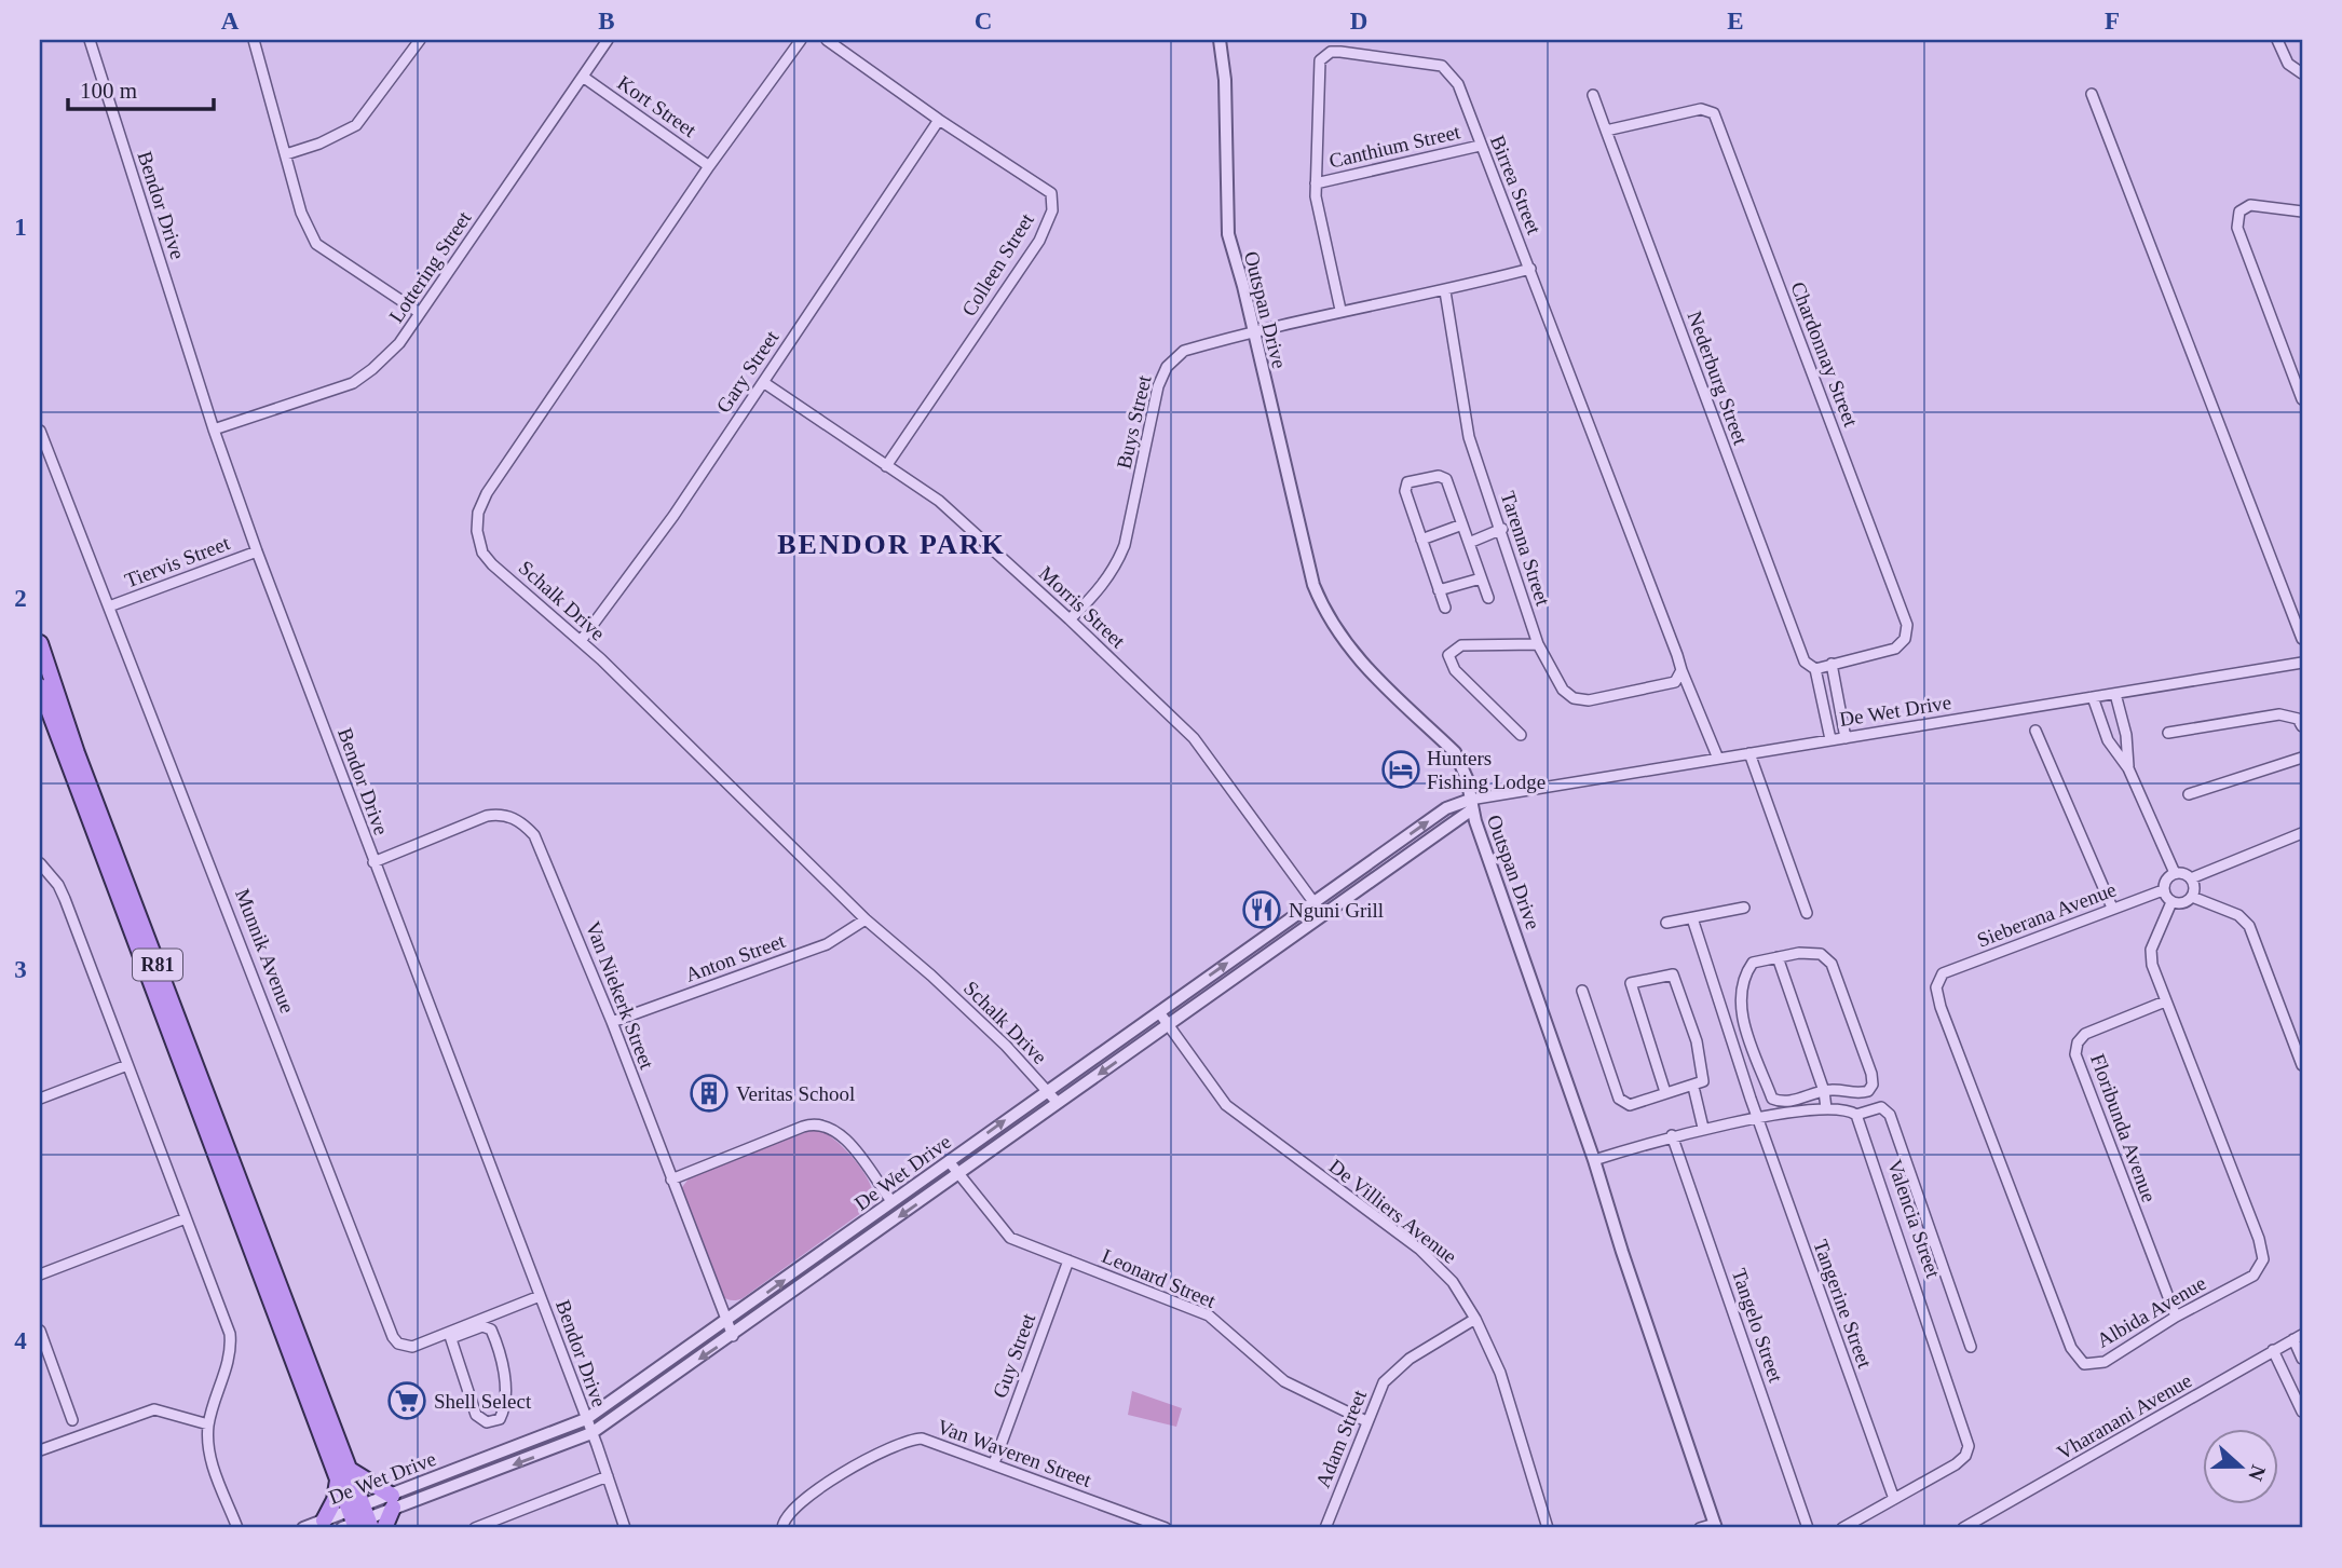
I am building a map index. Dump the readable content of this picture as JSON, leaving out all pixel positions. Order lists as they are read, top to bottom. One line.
{"streets":{"main road":["R81"],"street":["Kort Street","Canthium Street","Birrea Street","Bendor Drive","Colleen Street","Lottering Street","Outspan Drive","Chardonnay Street","Gary Street","Nederburg Street","Buys Street","Tarenna Street","Tiervis Street","Schalk Drive","Morris Street","De Wet Drive","Sieberana Avenue","Munnik Avenue","Anton Street","Van Niekerk Street","Floribunda Avenue","De Villiers Avenue","Valencia Street","Leonard Street","Tangerine Street","Albida Avenue","Tangelo Street","Guy Street","Vharanani Avenue","Adam Street","Van Waveren Street"]},"crossings":[["Kort Street","Lottering Street"],["Kort Street","Schalk Drive"],["Canthium Street","Birrea Street"],["Birrea Street","Buys Street"],["Birrea Street","Tarenna Street"],["Birrea Street","De Wet Drive"],["Bendor Drive","Lottering Street"],["Bendor Drive","Tiervis Street"],["Bendor Drive","De Wet Drive"],["Bendor Drive","Munnik Avenue"],["Bendor Drive","Van Niekerk Street"],["Colleen Street","Gary Street"],["Colleen Street","Morris Street"],["Outspan Drive","Buys Street"],["Outspan Drive","De Wet Drive"],["Chardonnay Street","Nederburg Street"],["Gary Street","Schalk Drive"],["Gary Street","Morris Street"],["Nederburg Street","De Wet Drive"],["Buys Street","Tarenna Street"],["Buys Street","Morris Street"],["Tiervis Street","Munnik Avenue"],["Schalk Drive","De Wet Drive"],["Schalk Drive","Anton Street"],["Morris Street","De Wet Drive"],["De Wet Drive","R81"],["De Wet Drive","Van Niekerk Street"],["De Wet Drive","De Villiers Avenue"],["De Wet Drive","Leonard Street"],["Sieberana Avenue","Albida Avenue"],["Anton Street","Van Niekerk Street"],["Floribunda Avenue","Albida Avenue"],["De Villiers Avenue","Adam Street"],["Valencia Street","Tangerine Street"],["Leonard Street","Guy Street"],["Leonard Street","Adam Street"],["Guy Street","Van Waveren Street"]],"districts":["BENDOR PARK"],"places":{"hotel":["Hunters Fishing Lodge"],"restaurant":["Nguni Grill"],"building":["Veritas School"],"supermarket":["Shell Select"]},"scale_bar":"100 m","north":"right","grid":{"columns":["A","B","C","D","E","F"],"rows":["1","2","3","4"]}}
